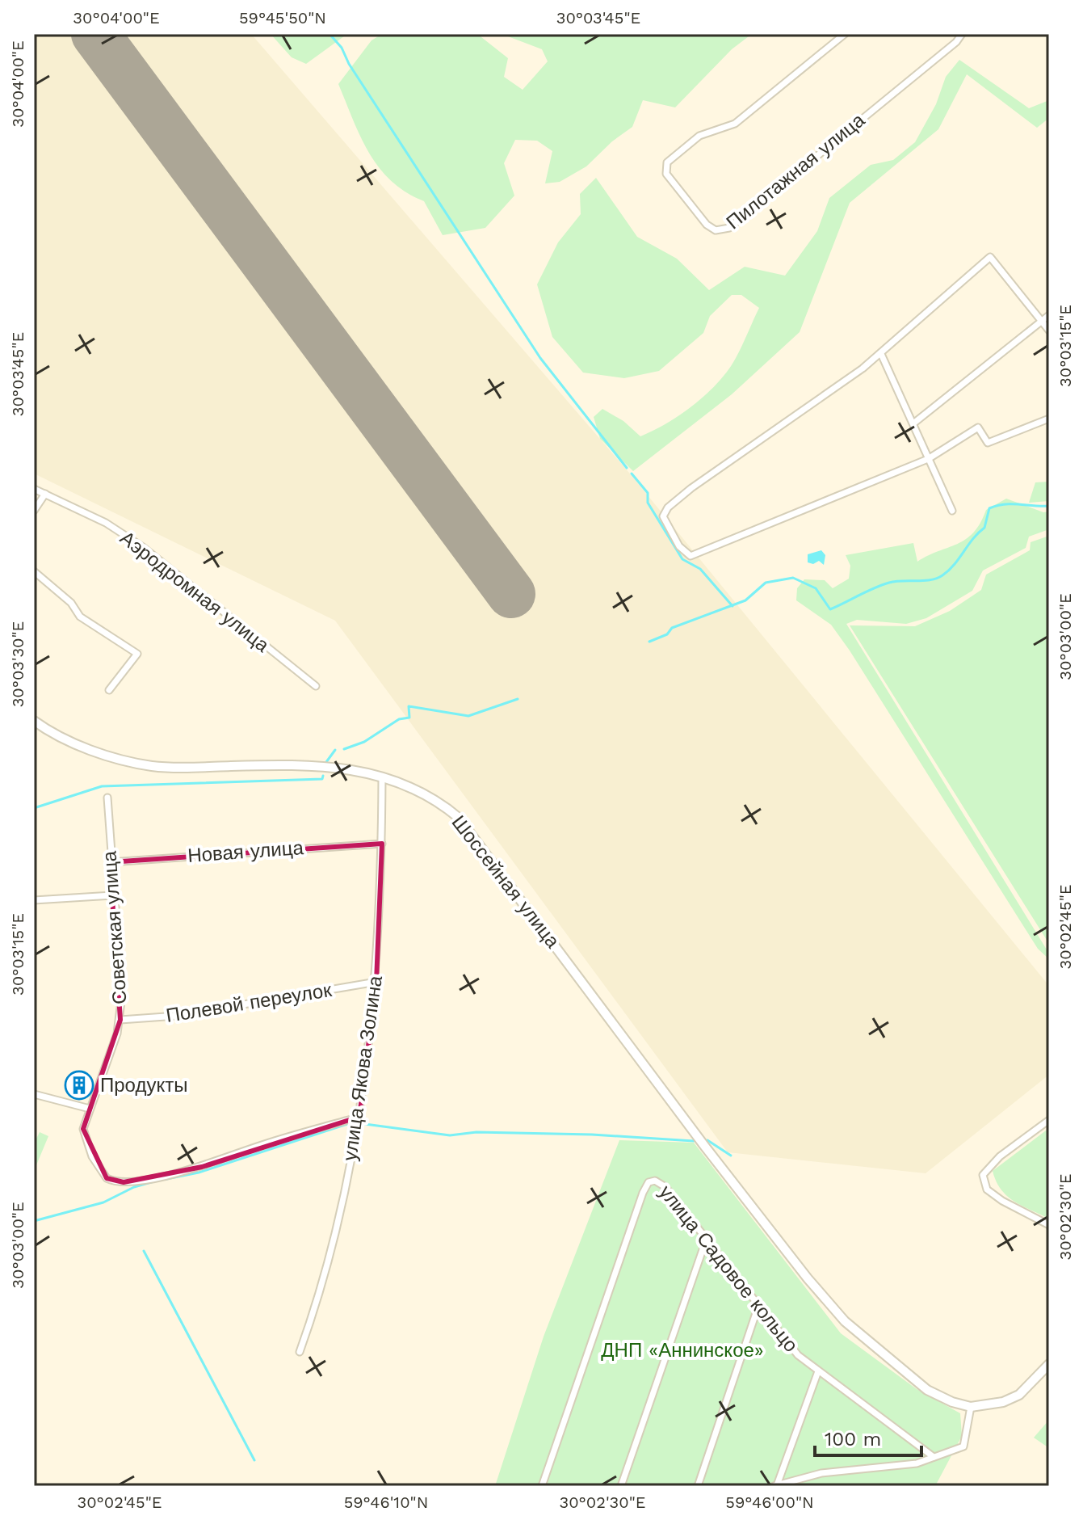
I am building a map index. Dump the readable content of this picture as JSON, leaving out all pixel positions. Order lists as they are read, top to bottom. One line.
{"streets":{"main road":["Шоссейная улица"],"street":["Пилотажная улица","Аэродромная улица","Новая улица","Советская улица","Полевой переулок","улица Якова Золина","улица Садовое кольцо"]},"crossings":[["Новая улица","Советская улица"],["Новая улица","улица Якова Золина"],["Шоссейная улица","улица Якова Золина"],["Советская улица","Полевой переулок"],["Советская улица","улица Якова Золина"],["Полевой переулок","улица Якова Золина"]],"parks":["ДНП «Аннинское»"],"places":{"building":["Продукты"]},"scale_bar":"100 m","coordinates":["30°04'00\"E","59°45'50\"N","30°03'45\"E","30°03'15\"E","30°03'00\"E","30°03'30\"E","30°02'45\"E","30°02'30\"E","59°46'10\"N","59°46'00\"N"]}
